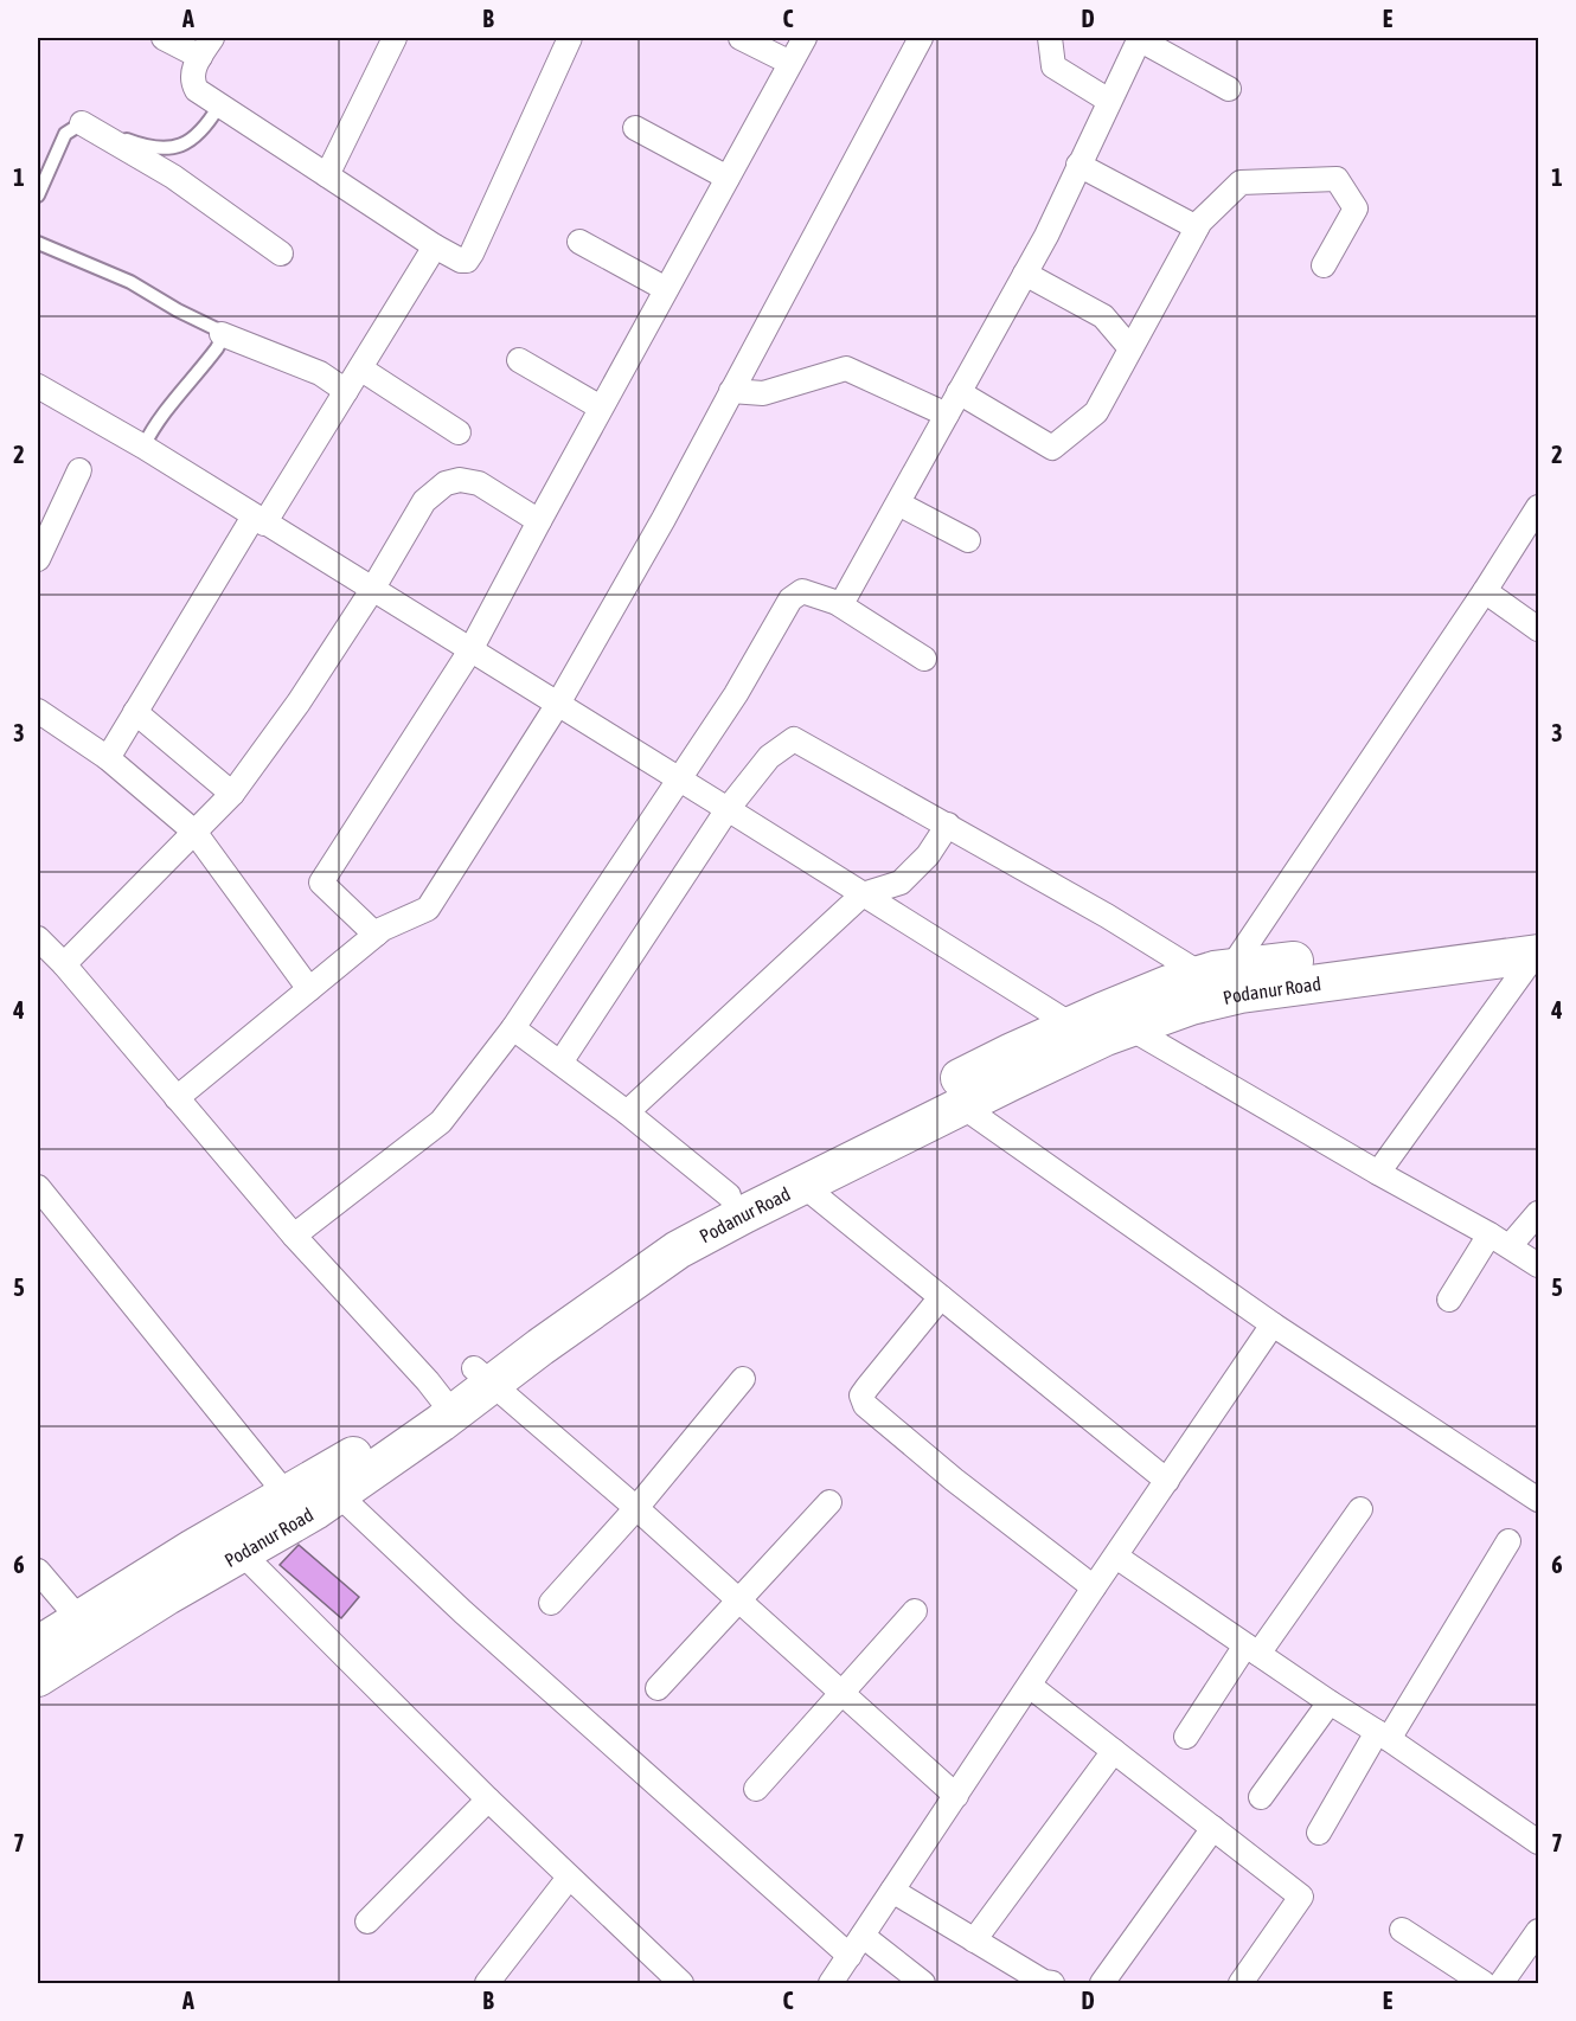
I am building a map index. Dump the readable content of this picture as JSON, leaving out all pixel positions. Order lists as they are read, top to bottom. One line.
{"streets":{"main road":["Podanur Road"]},"grid":{"columns":["A","B","C","D","E"],"rows":["1","2","3","4","5","6","7"]}}
